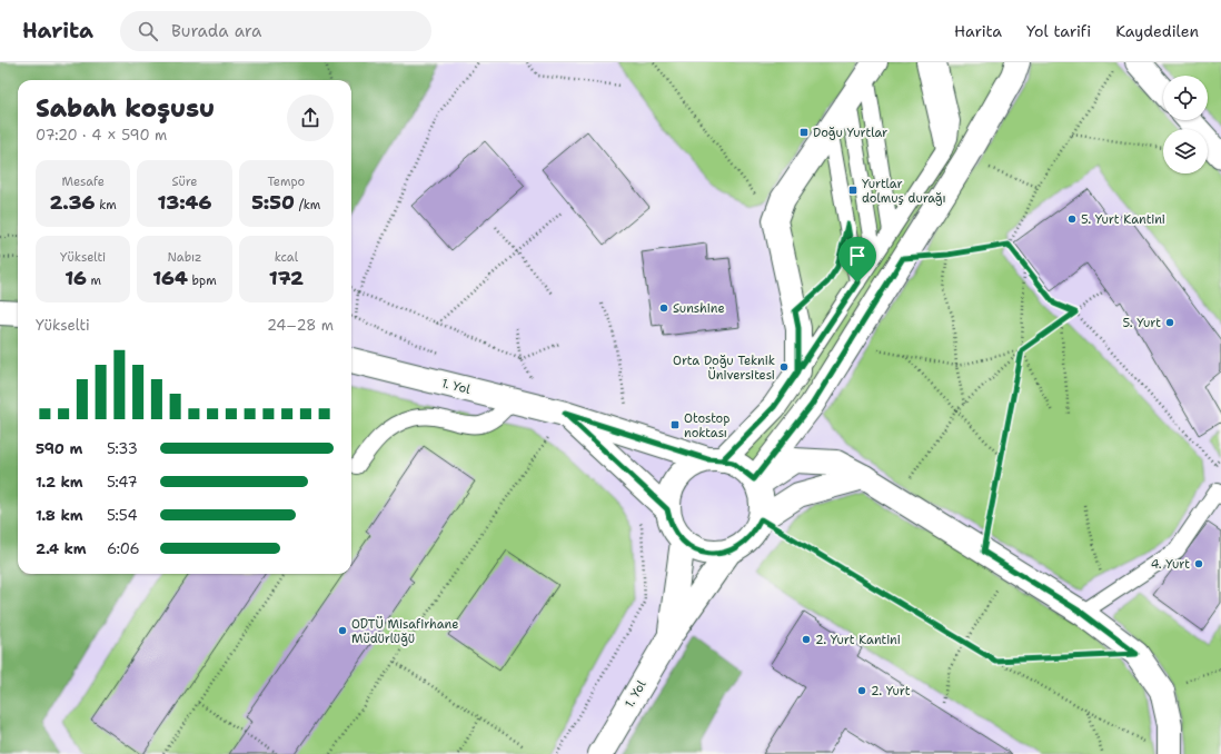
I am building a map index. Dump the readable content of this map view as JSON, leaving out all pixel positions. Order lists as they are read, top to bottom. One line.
{"streets":{"street":["1. Yol"]},"places":{"transit":["Doğu Yurtlar","Yurtlar dolmuş durağı","Otostop noktası"],"other":["5. Yurt Kantini","Sunshine","5. Yurt","Orta Doğu Teknik Üniversitesi","4. Yurt","ODTÜ Misafirhane Müdürlüğü","2. Yurt Kantini","2. Yurt"]},"page":{"header":"Harita","search":"Burada ara","nav":["Harita","Yol tarifi","Kaydedilen"],"heading":["Sabah koşusu","07:20 · 4 × 590 m"],"stats":[["Mesafe","2.36 km"],["Süre","13:46"],["Tempo","5:50 /km"],["Yükselti","16 m"],["Nabız","164 bpm"],["kcal","172"]],"chart":["Yükselti","24–28 m"],"list":[{"name":"590 m","note":"5:33"},{"name":"1.2 km","note":"5:47"},{"name":"1.8 km","note":"5:54"},{"name":"2.4 km","note":"6:06"}]}}
